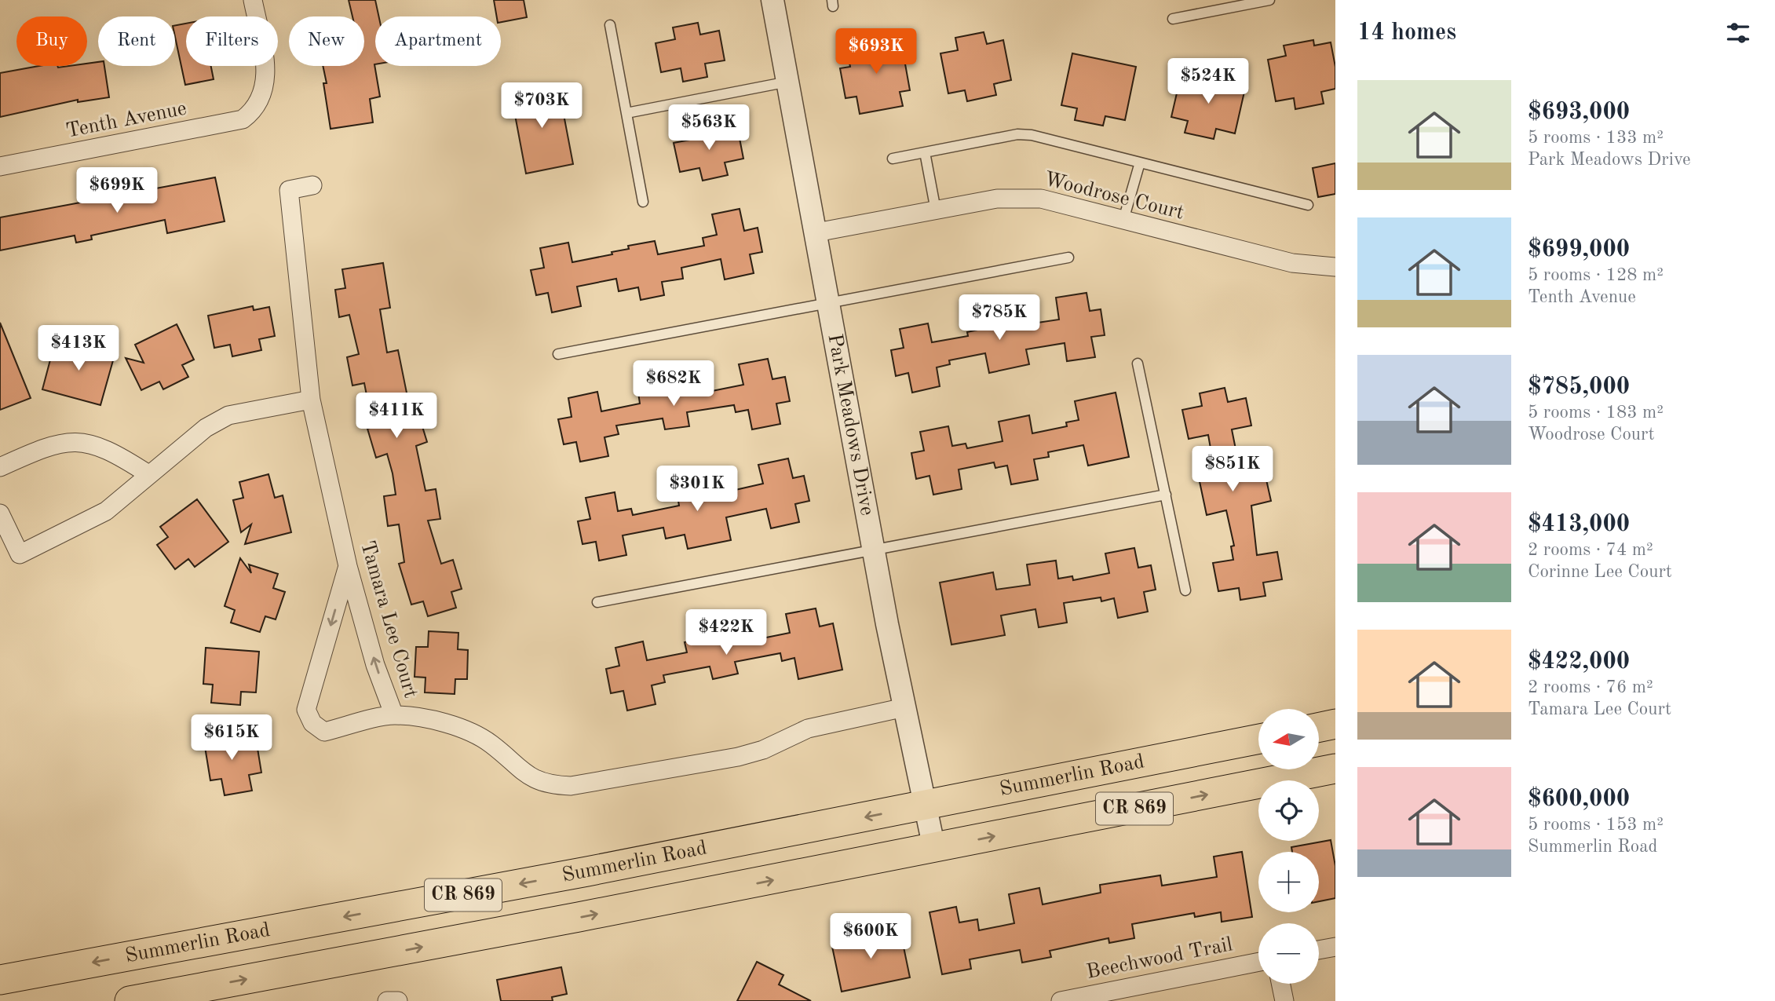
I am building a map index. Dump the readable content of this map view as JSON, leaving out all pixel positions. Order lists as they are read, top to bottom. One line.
{"streets":{"main road":["Summerlin Road","CR 869"],"street":["Tenth Avenue","Woodrose Court","Park Meadows Drive","Tamara Lee Court","Beechwood Trail"]},"crossings":[["Woodrose Court","Park Meadows Drive"],["Park Meadows Drive","Tamara Lee Court"],["Park Meadows Drive","Summerlin Road"],["Park Meadows Drive","CR 869"]],"north":"left","page":{"heading":"14 homes","chip":["Buy","Rent","Filters","New","Apartment"],"price":["$693K","$524K","$703K","$563K","$699K","$785K","$413K","$682K","$411K","$851K","$301K","$422K","$615K","$600K"],"list":[{"name":"$693,000","note":"5 rooms · 133 m² · Park Meadows Drive"},{"name":"$699,000","note":"5 rooms · 128 m² · Tenth Avenue"},{"name":"$785,000","note":"5 rooms · 183 m² · Woodrose Court"},{"name":"$413,000","note":"2 rooms · 74 m² · Corinne Lee Court"},{"name":"$422,000","note":"2 rooms · 76 m² · Tamara Lee Court"},{"name":"$600,000","note":"5 rooms · 153 m² · Summerlin Road"}],"map_buttons":["+","−"]}}
